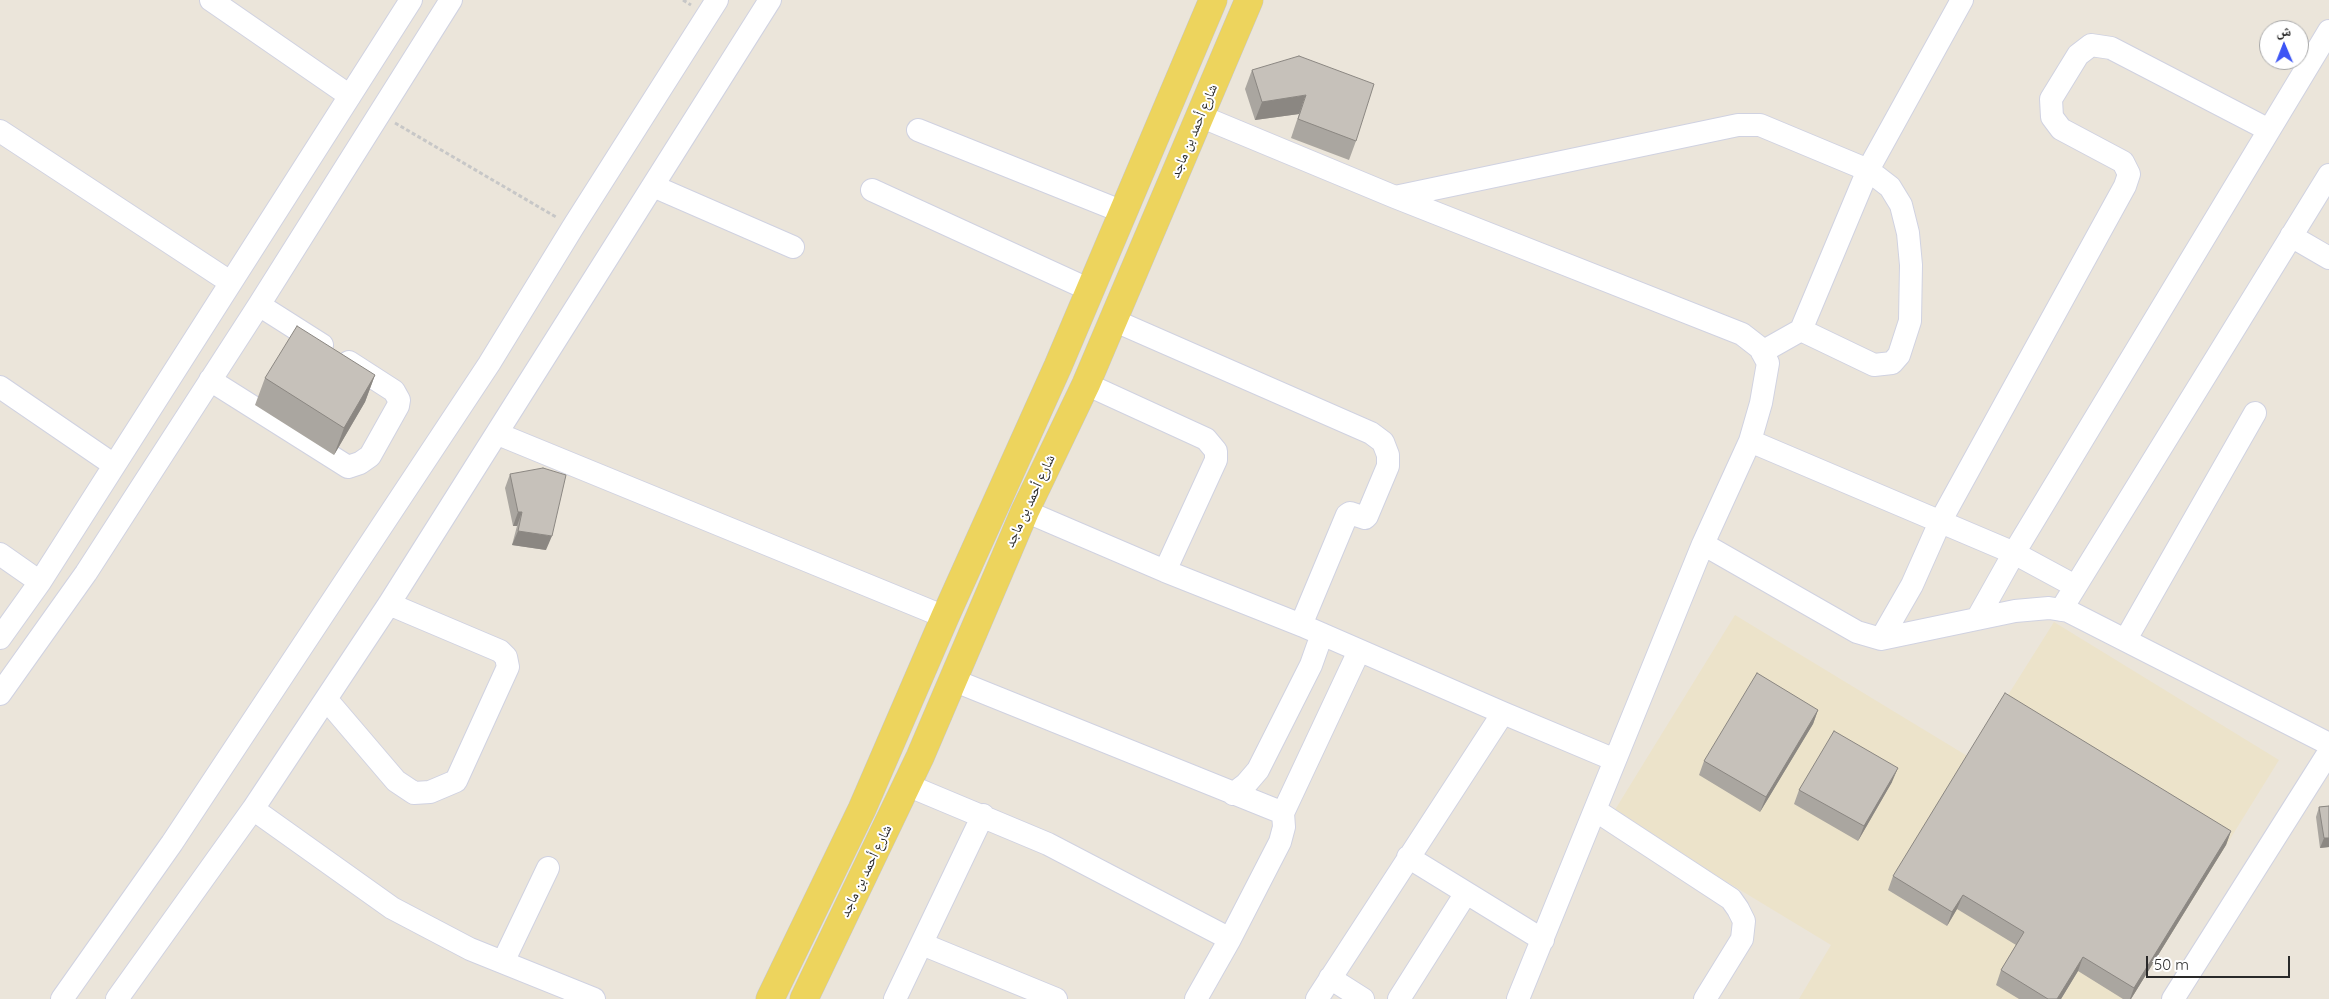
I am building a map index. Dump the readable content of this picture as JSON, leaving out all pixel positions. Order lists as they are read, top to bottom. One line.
{"streets":{"main road":["شارع أحمد بن ماجد"]},"scale_bar":"50 m","north":"top"}
